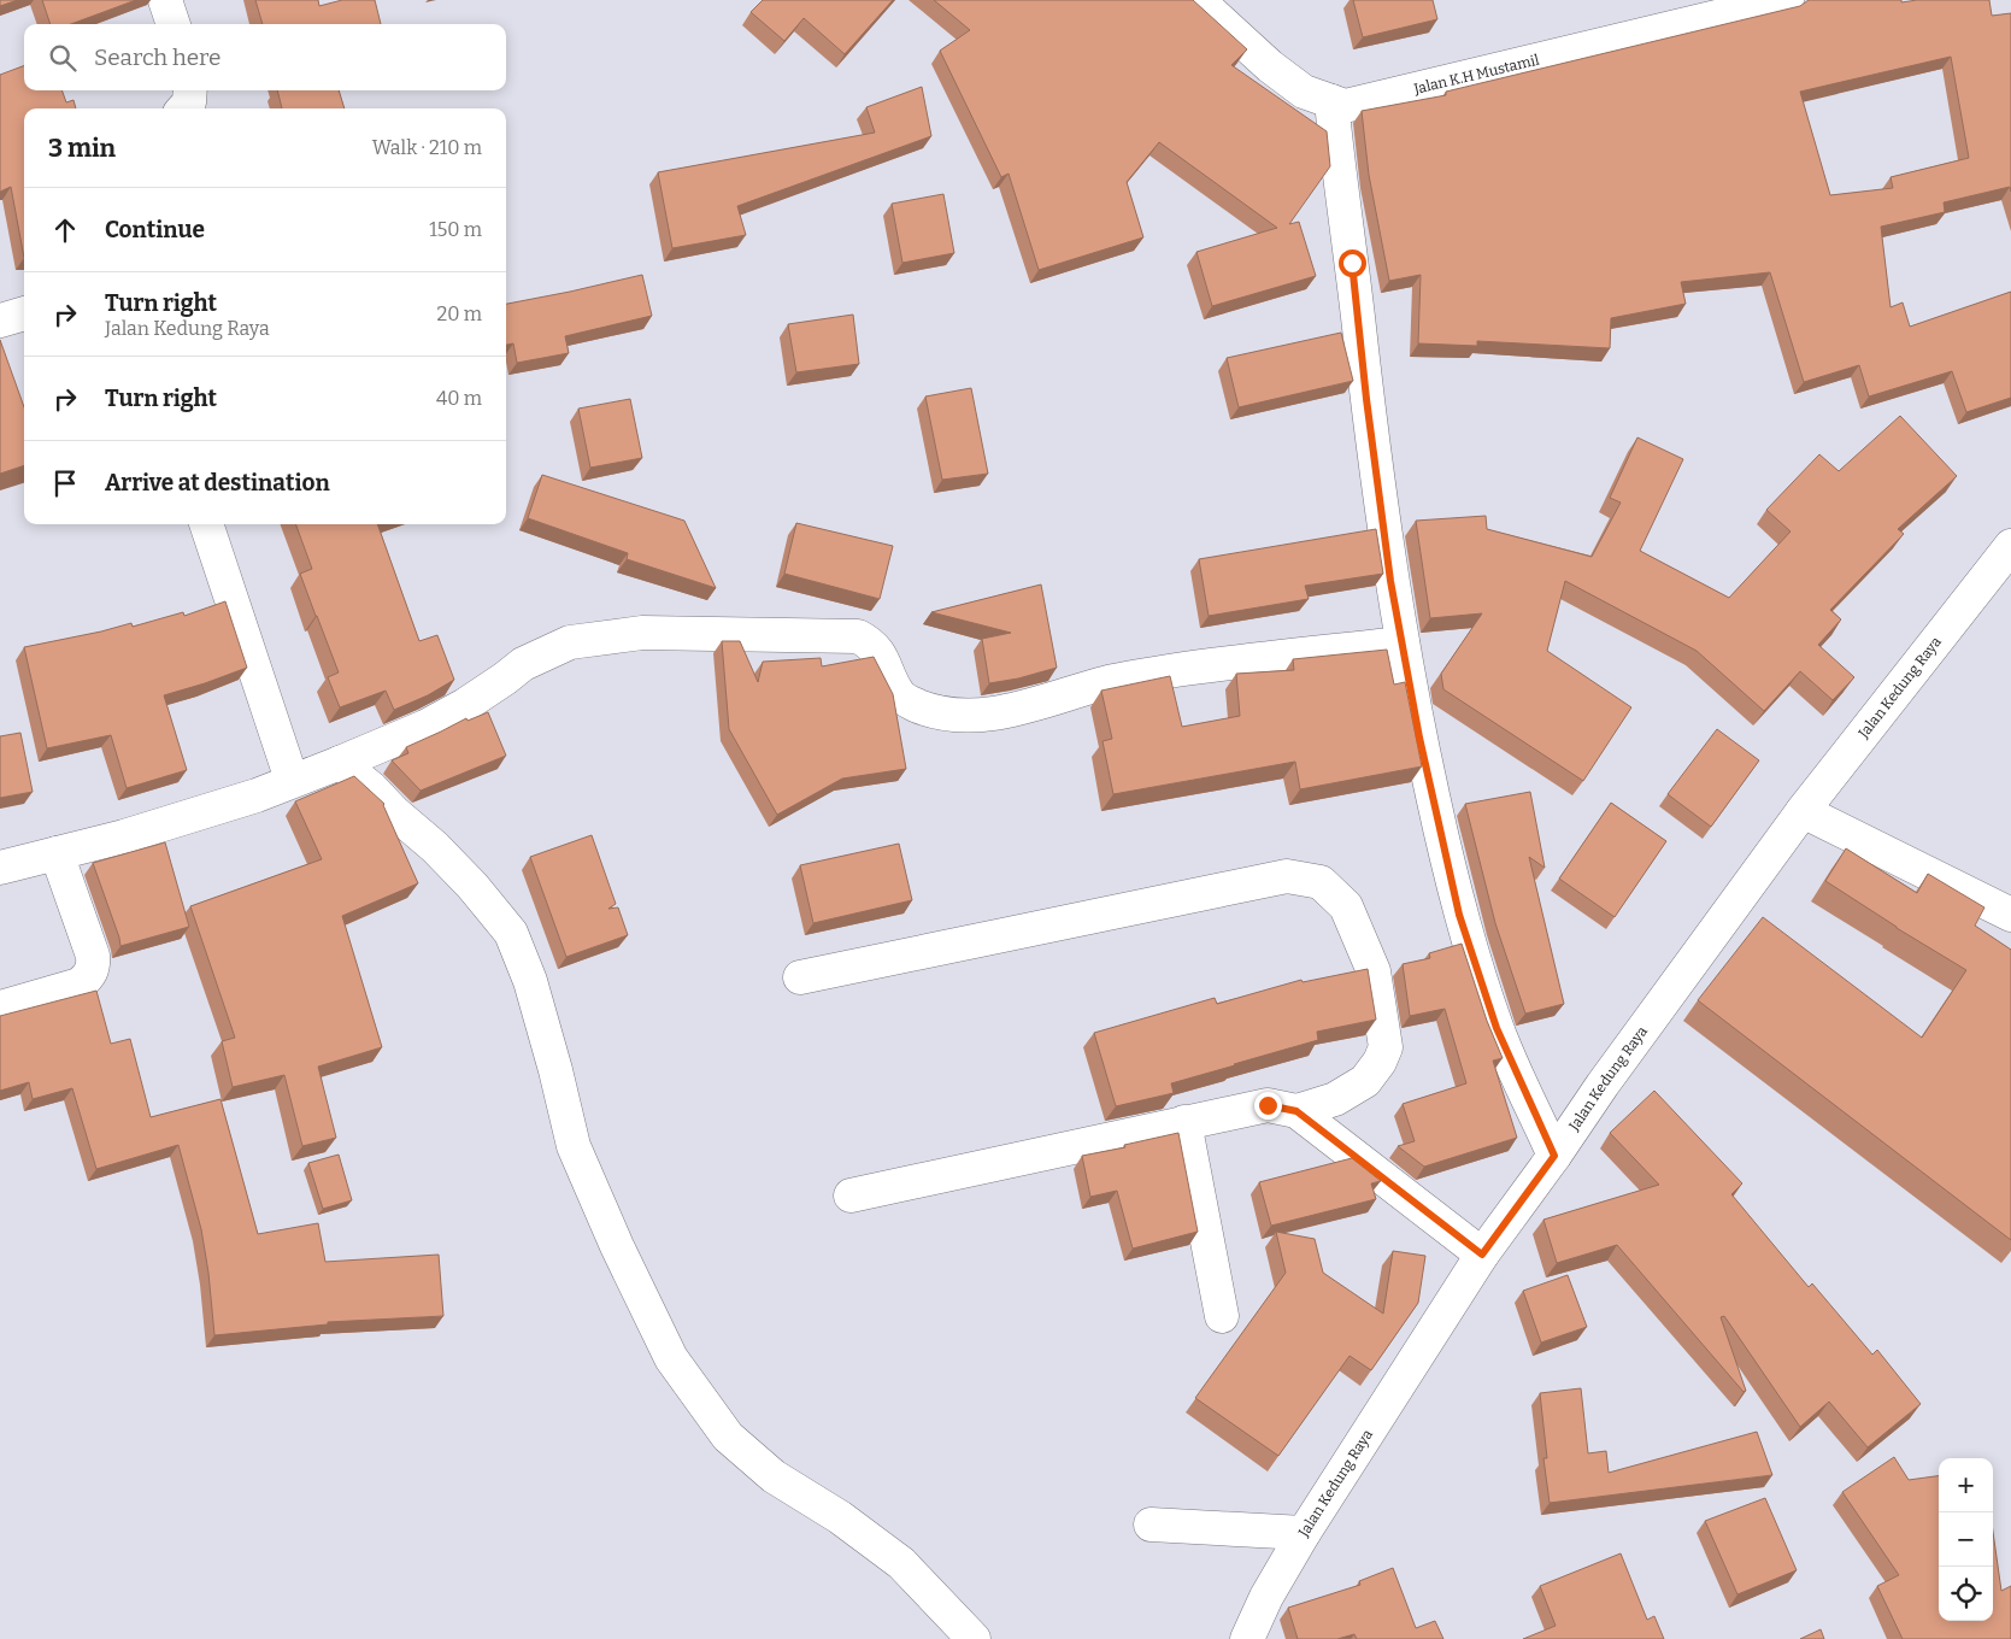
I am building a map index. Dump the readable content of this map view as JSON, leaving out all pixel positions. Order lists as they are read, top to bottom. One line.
{"streets":{"street":["Jalan K.H Mustamil","Jalan Kedung Raya"]},"page":{"search":"Search here","heading":["3 min","Walk · 210 m"],"list":[["Continue","150 m"],["Turn right","Jalan Kedung Raya","20 m"],["Turn right","40 m"],"Arrive at destination"],"map_buttons":["+","−"]}}
